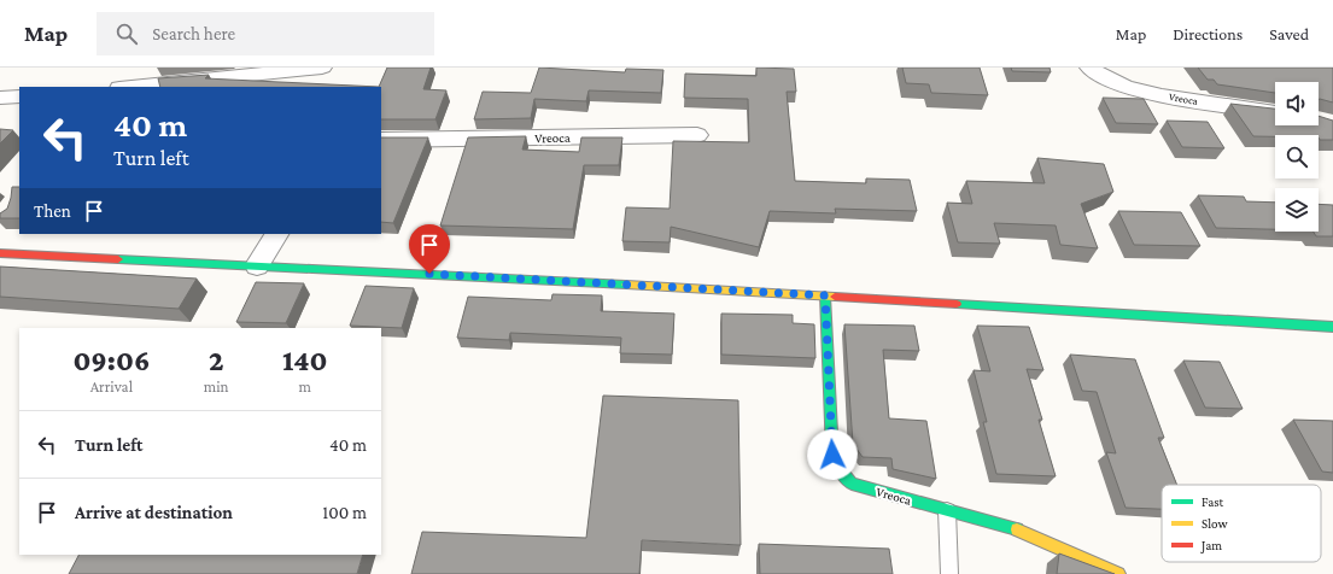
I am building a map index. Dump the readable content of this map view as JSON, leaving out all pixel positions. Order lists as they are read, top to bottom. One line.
{"streets":{"street":["Vreoca"]},"legend":["Fast","Slow","Jam"],"page":{"header":"Map","search":"Search here","nav":["Map","Directions","Saved"],"turn":["40 m","Turn left"],"then":"Then","eta":["09:06","Arrival","2","min","140","m"],"list":[{"name":"Turn left","value":"40 m"},{"name":"Arrive at destination","value":"100 m"}]}}
